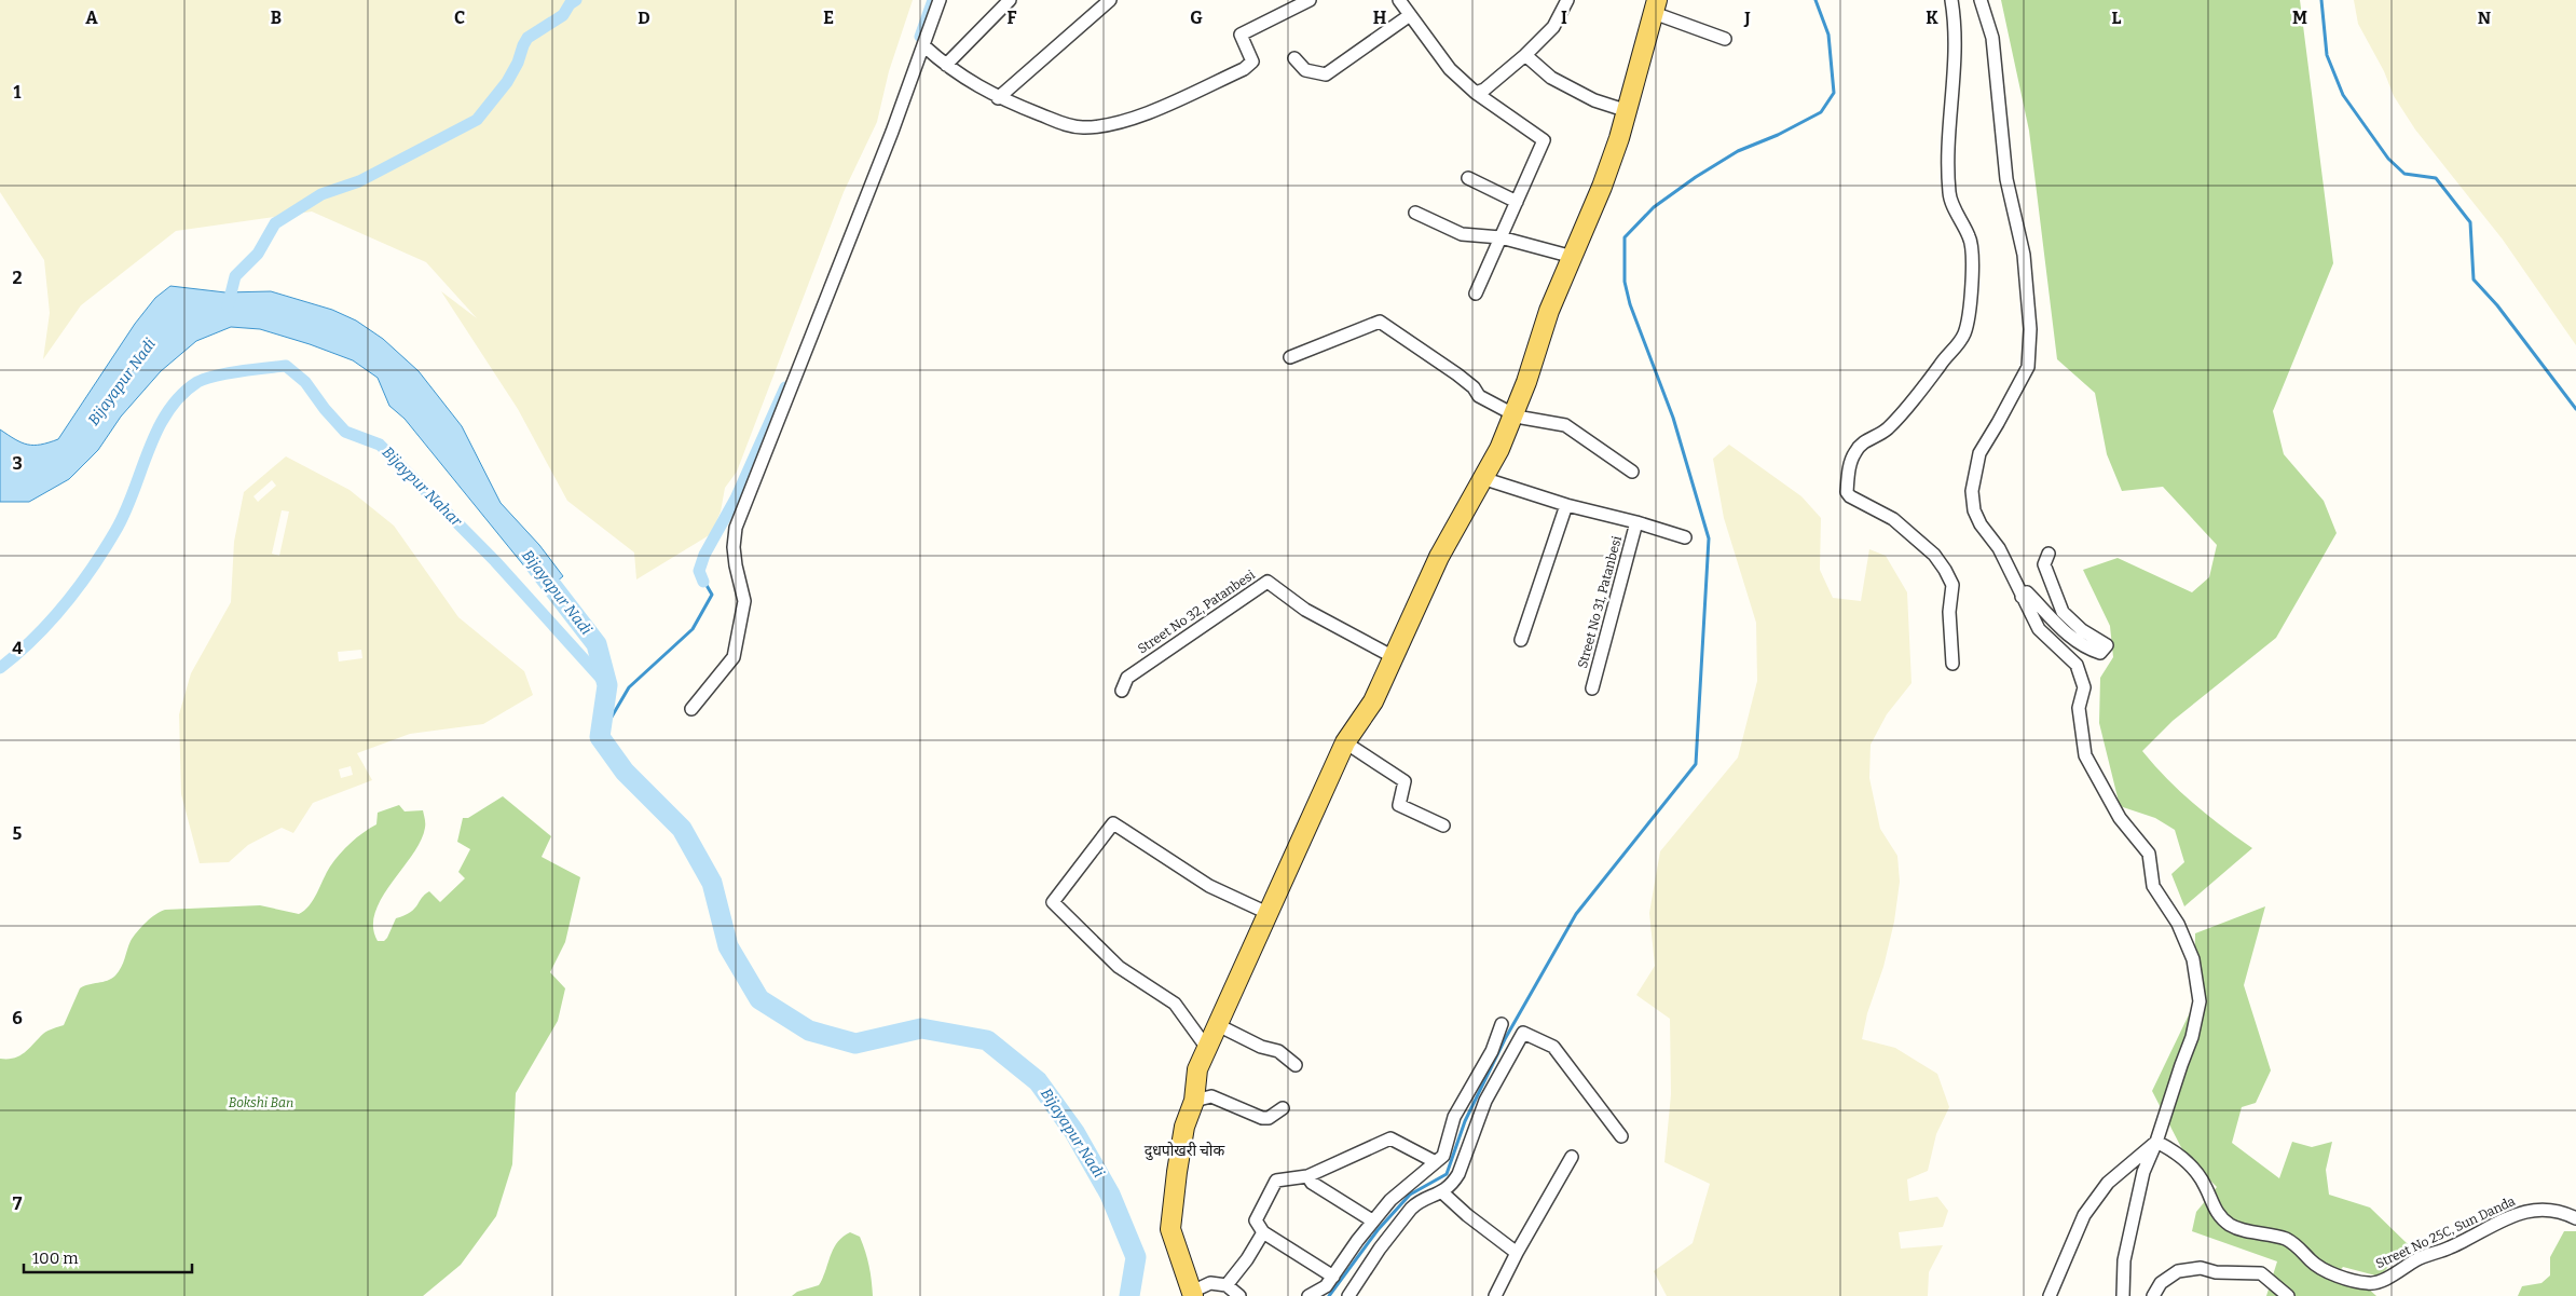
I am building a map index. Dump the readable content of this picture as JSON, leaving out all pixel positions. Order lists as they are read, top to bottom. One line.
{"streets":{"street":["Street No 31, Patanbesi","Street No 32, Patanbesi","Street No 25C, Sun Danda"]},"districts":["दुधपोखरी चोक"],"water":["Bijayapur Nadi","Bijaypur Nahar"],"parks":["Bokshi Ban"],"scale_bar":"100 m","grid":{"columns":["A","B","C","D","E","F","G","H","I","J","K","L","M","N"],"rows":["1","2","3","4","5","6","7"]}}
